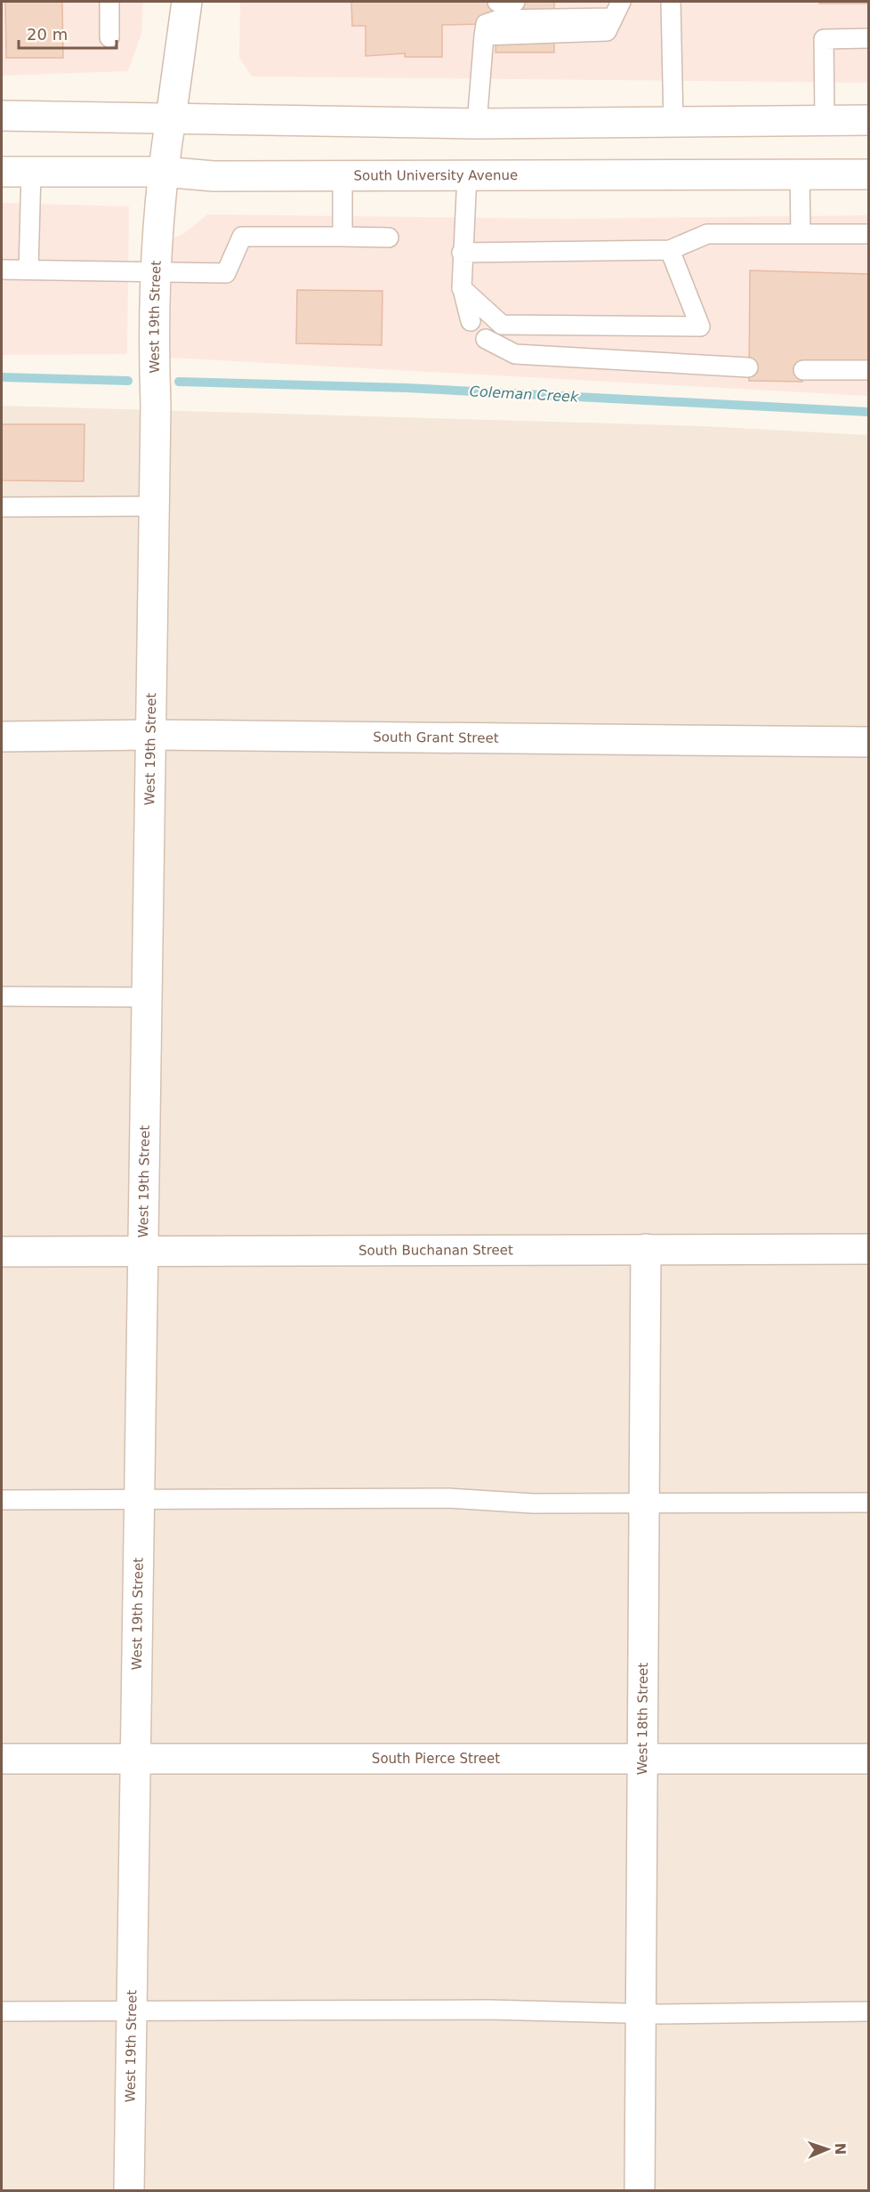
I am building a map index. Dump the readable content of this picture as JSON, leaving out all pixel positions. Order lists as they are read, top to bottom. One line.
{"streets":{"street":["South University Avenue","West 19th Street","South Grant Street","South Buchanan Street","West 18th Street","South Pierce Street"]},"crossings":[["South University Avenue","West 19th Street"],["West 19th Street","South Grant Street"],["West 19th Street","South Buchanan Street"],["West 19th Street","South Pierce Street"],["South Buchanan Street","West 18th Street"],["West 18th Street","South Pierce Street"]],"water":["Coleman Creek"],"scale_bar":"20 m","north":"right"}
